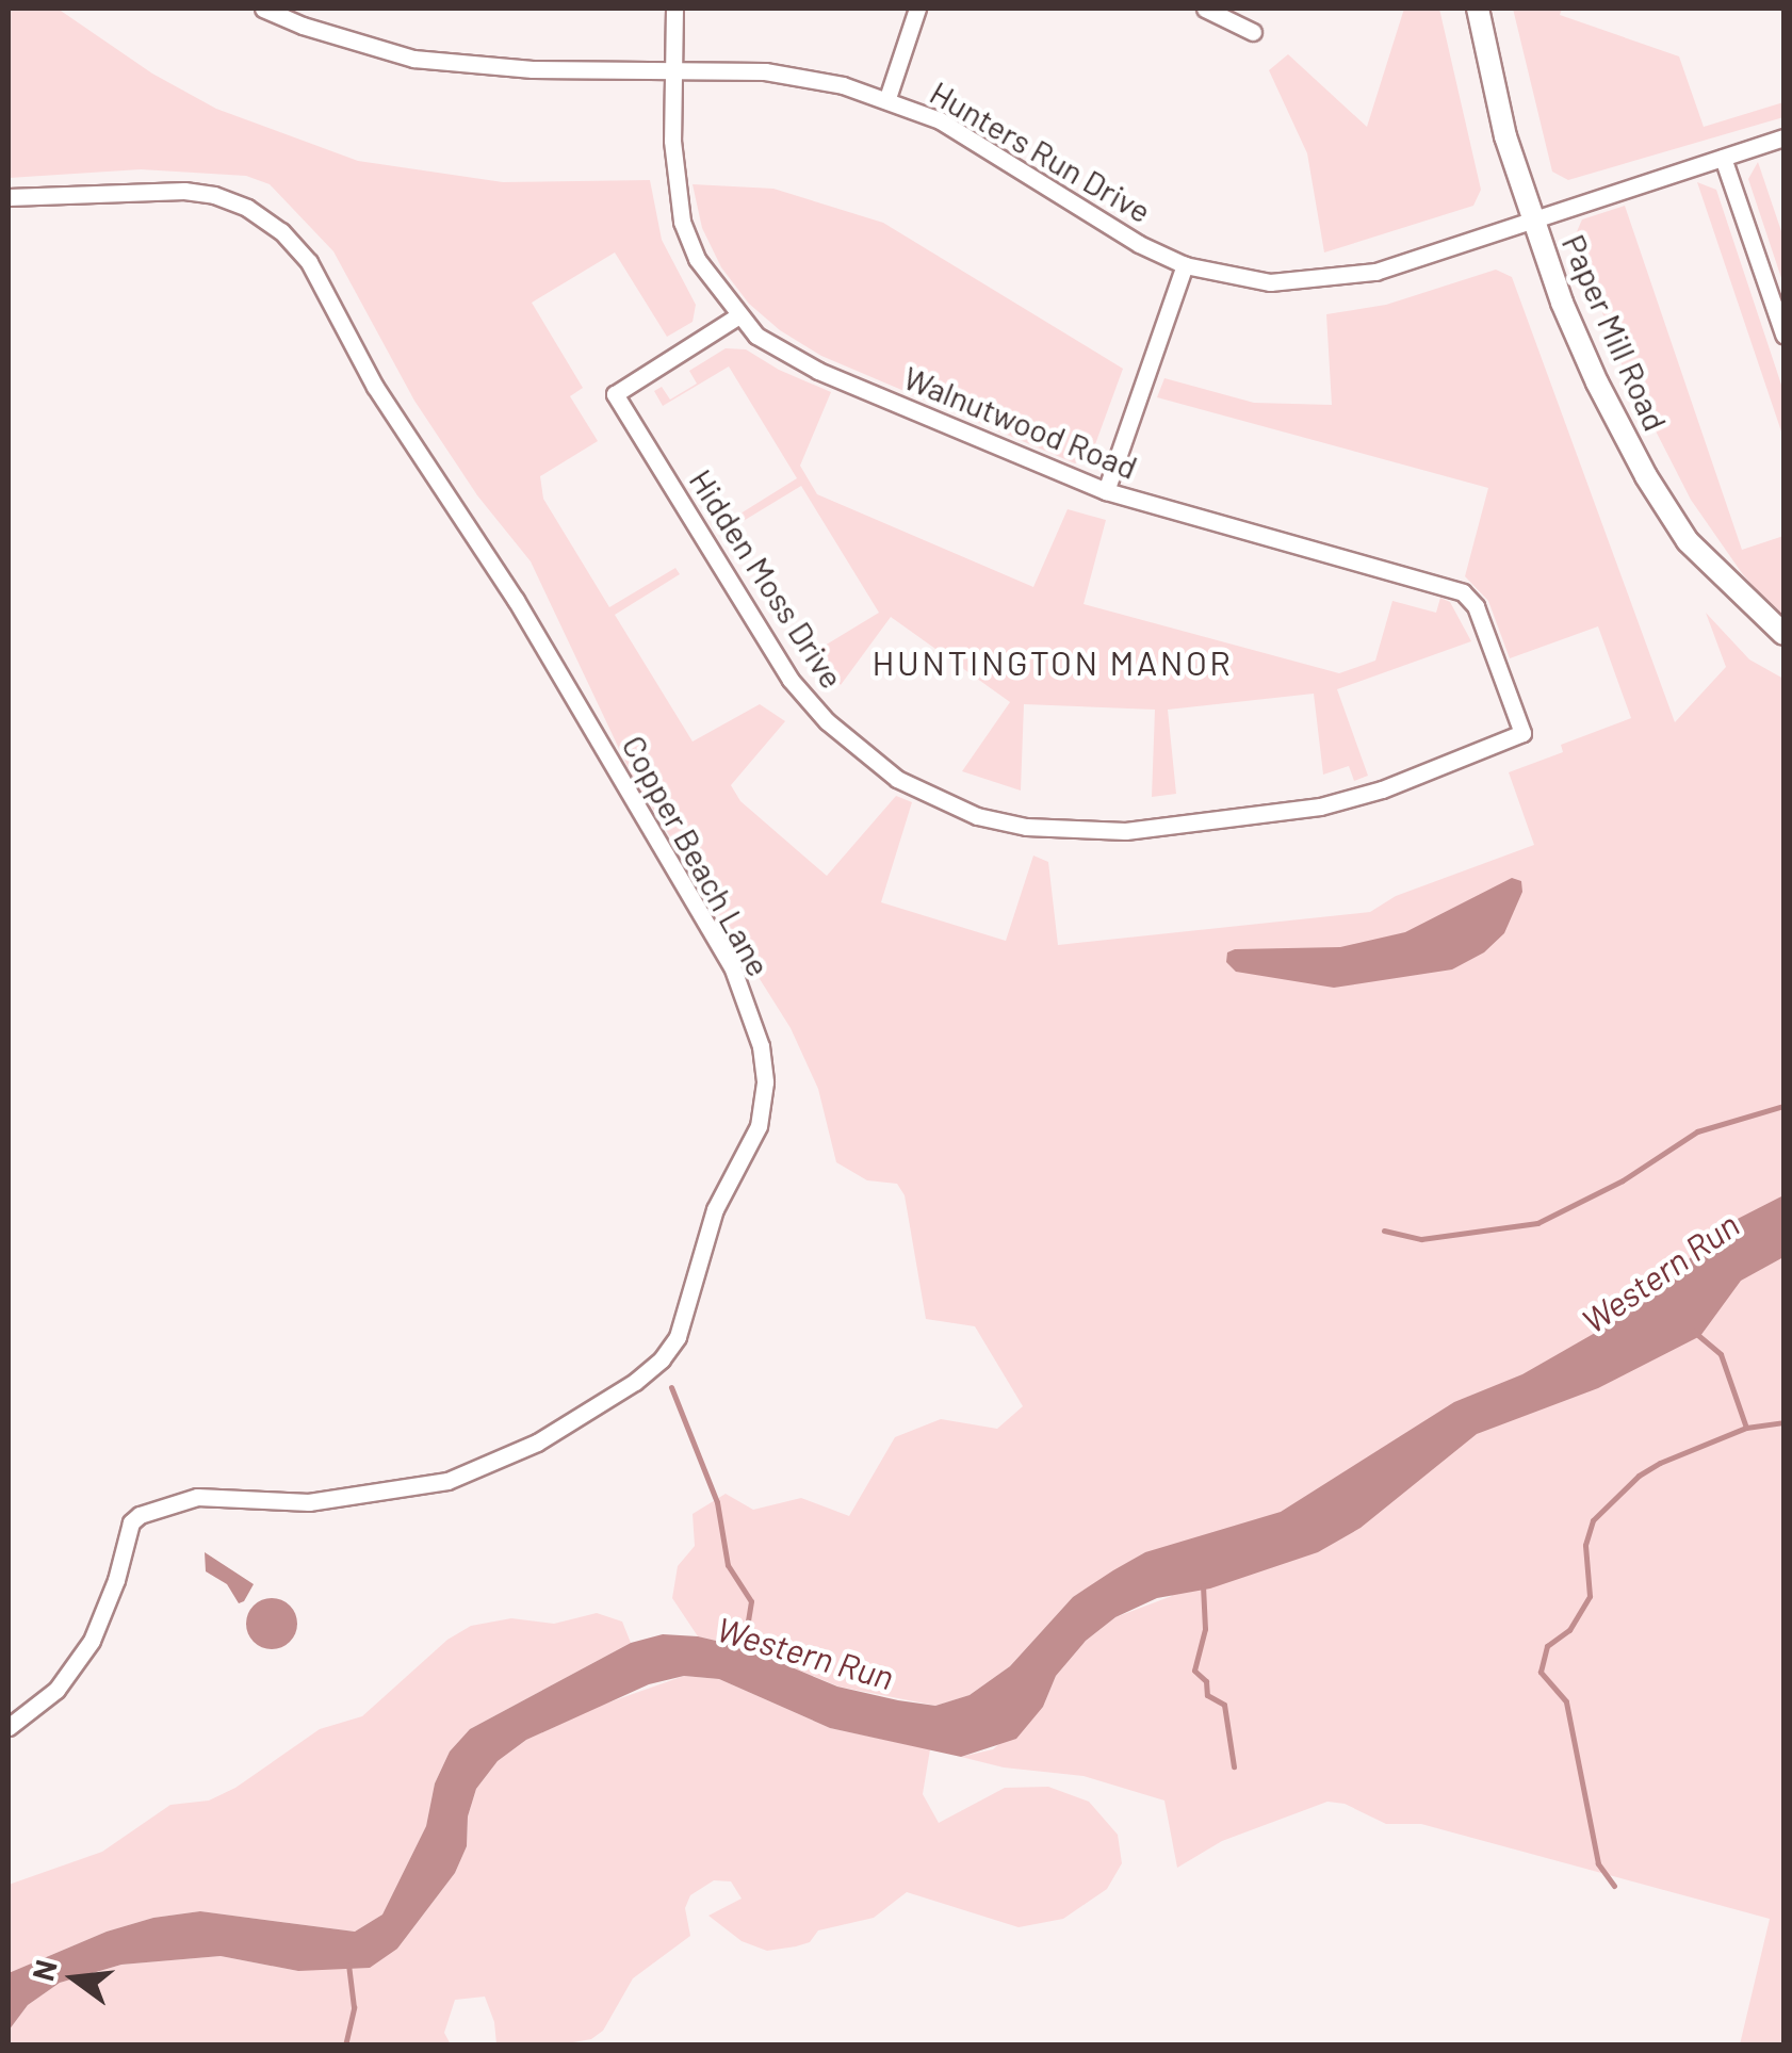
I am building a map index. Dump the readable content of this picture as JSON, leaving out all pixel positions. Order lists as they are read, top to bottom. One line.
{"streets":{"main road":["Paper Mill Road"],"street":["Hunters Run Drive","Walnutwood Road","Hidden Moss Drive","Copper Beach Lane"]},"crossings":[["Hunters Run Drive","Paper Mill Road"],["Hunters Run Drive","Walnutwood Road"],["Walnutwood Road","Hidden Moss Drive"]],"districts":["HUNTINGTON MANOR"],"water":["Western Run"],"north":"left"}
